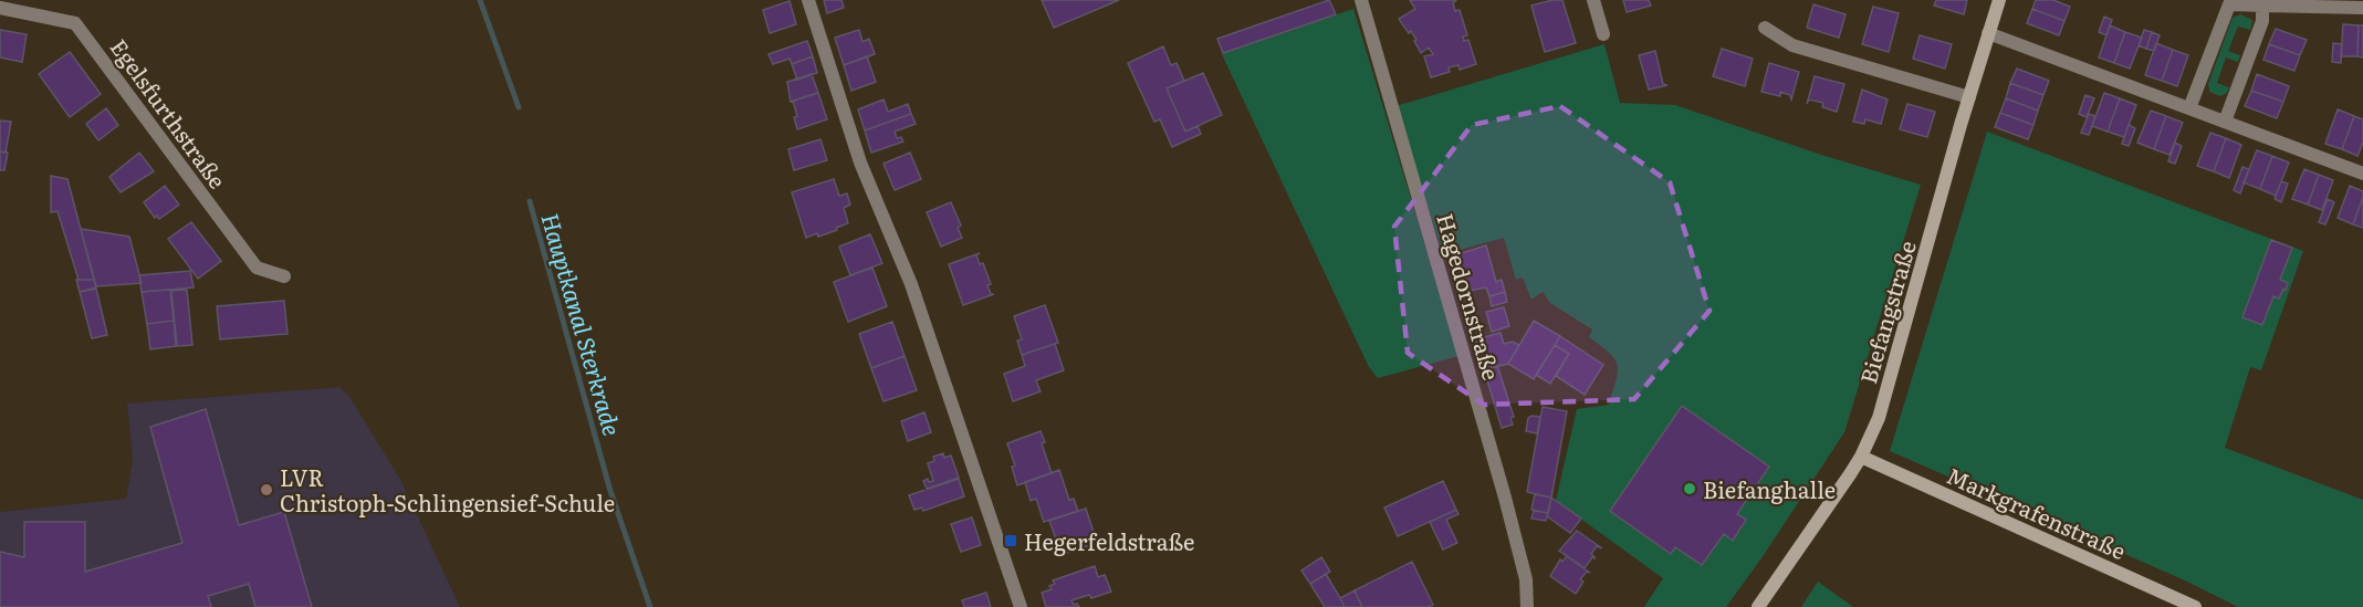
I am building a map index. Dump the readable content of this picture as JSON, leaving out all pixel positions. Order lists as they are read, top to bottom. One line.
{"streets":{"main road":["Biefangstraße","Markgrafenstraße"],"street":["Egelsfurthstraße","Hagedornstraße"]},"crossings":[["Biefangstraße","Markgrafenstraße"]],"water":["Hauptkanal Sterkrade"],"places":{"other":["Biefanghalle","LVR Christoph-Schlingensief-Schule"],"transit":["Hegerfeldstraße"]}}
